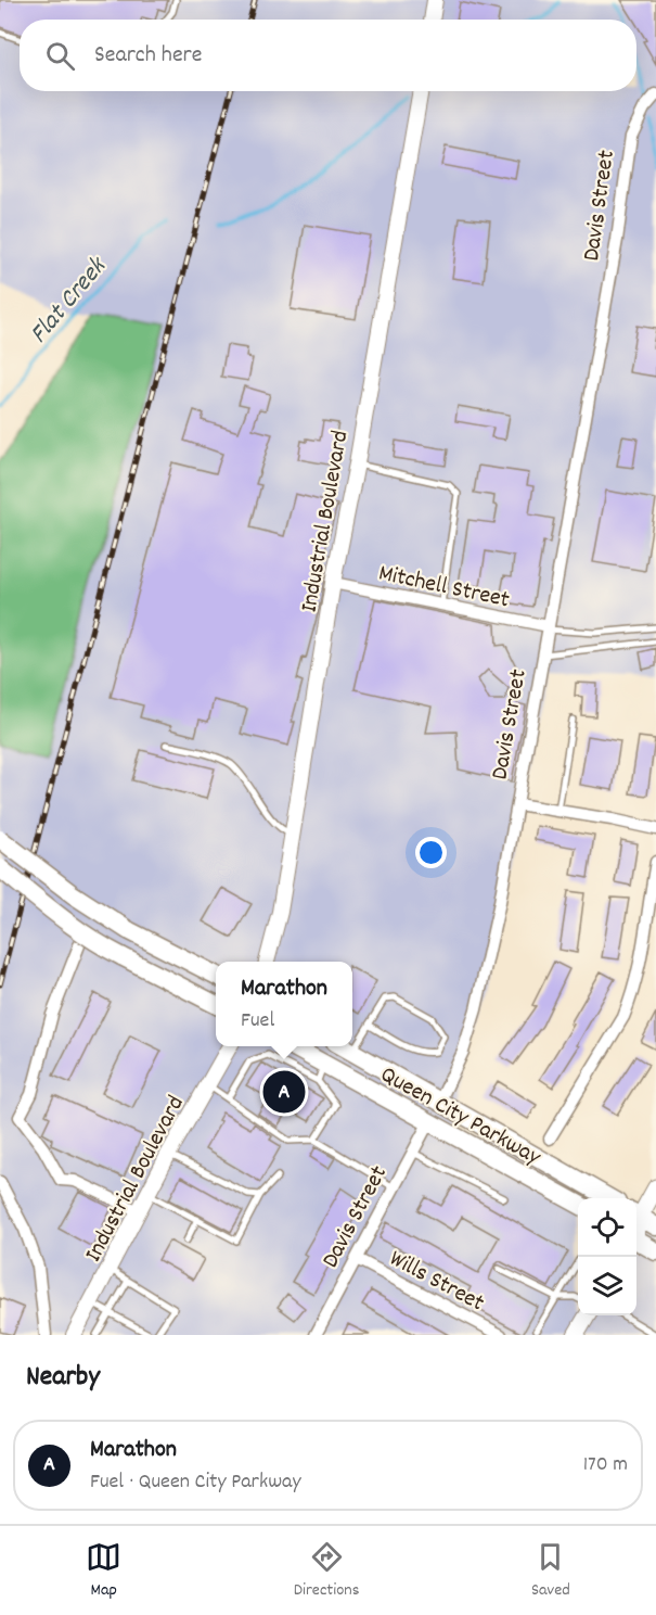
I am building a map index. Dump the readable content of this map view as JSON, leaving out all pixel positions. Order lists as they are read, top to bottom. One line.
{"streets":{"main road":["Davis Street","Queen City Parkway"],"street":["Industrial Boulevard","Mitchell Street","Wills Street"]},"crossings":[["Davis Street","Mitchell Street"],["Davis Street","Queen City Parkway"],["Davis Street","Wills Street"],["Industrial Boulevard","Mitchell Street"]],"water":["Flat Creek"],"page":{"search":"Search here","popup":["Marathon","Fuel"],"pins":"A","heading":"Nearby","list":[{"mark":"A","name":"Marathon","note":"Fuel · Queen City Parkway","value":"170 m"}],"nav":["Map","Directions","Saved"]}}
